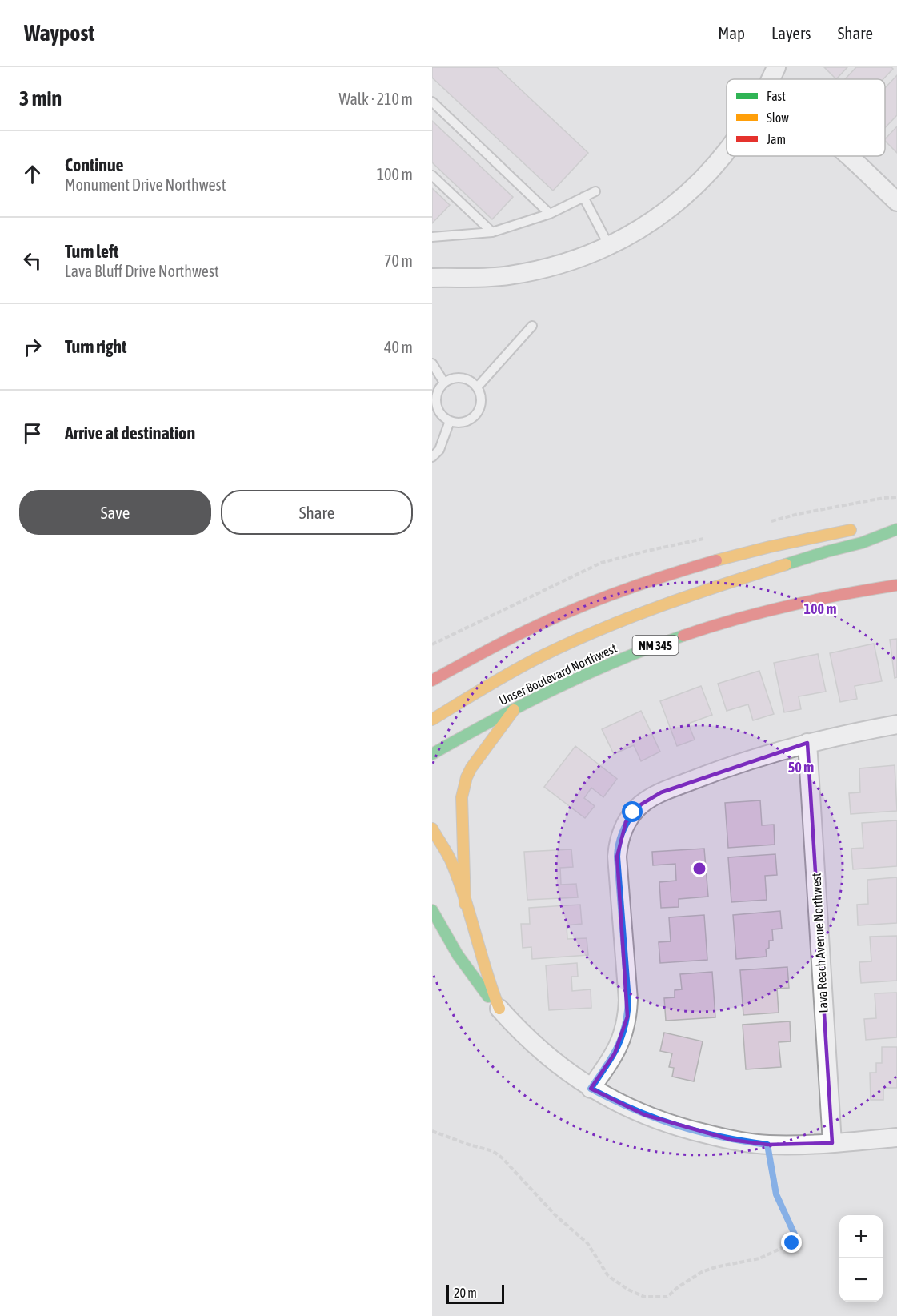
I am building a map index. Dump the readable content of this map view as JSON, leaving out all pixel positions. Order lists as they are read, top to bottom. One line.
{"streets":{"main road":["NM 345","Unser Boulevard Northwest"],"street":["Lava Reach Avenue Northwest"]},"legend":["Fast","Slow","Jam"],"scale_bar":"20 m","page":{"header":"Waypost","nav":["Map","Layers","Share"],"heading":["3 min","Walk · 210 m"],"list":[["Continue","Monument Drive Northwest","100 m"],["Turn left","Lava Bluff Drive Northwest","70 m"],["Turn right","40 m"],"Arrive at destination"],"buttons":["Save","Share"],"map_buttons":["+","−"],"scale":"20 m"},"rings":["100 m","50 m"]}
